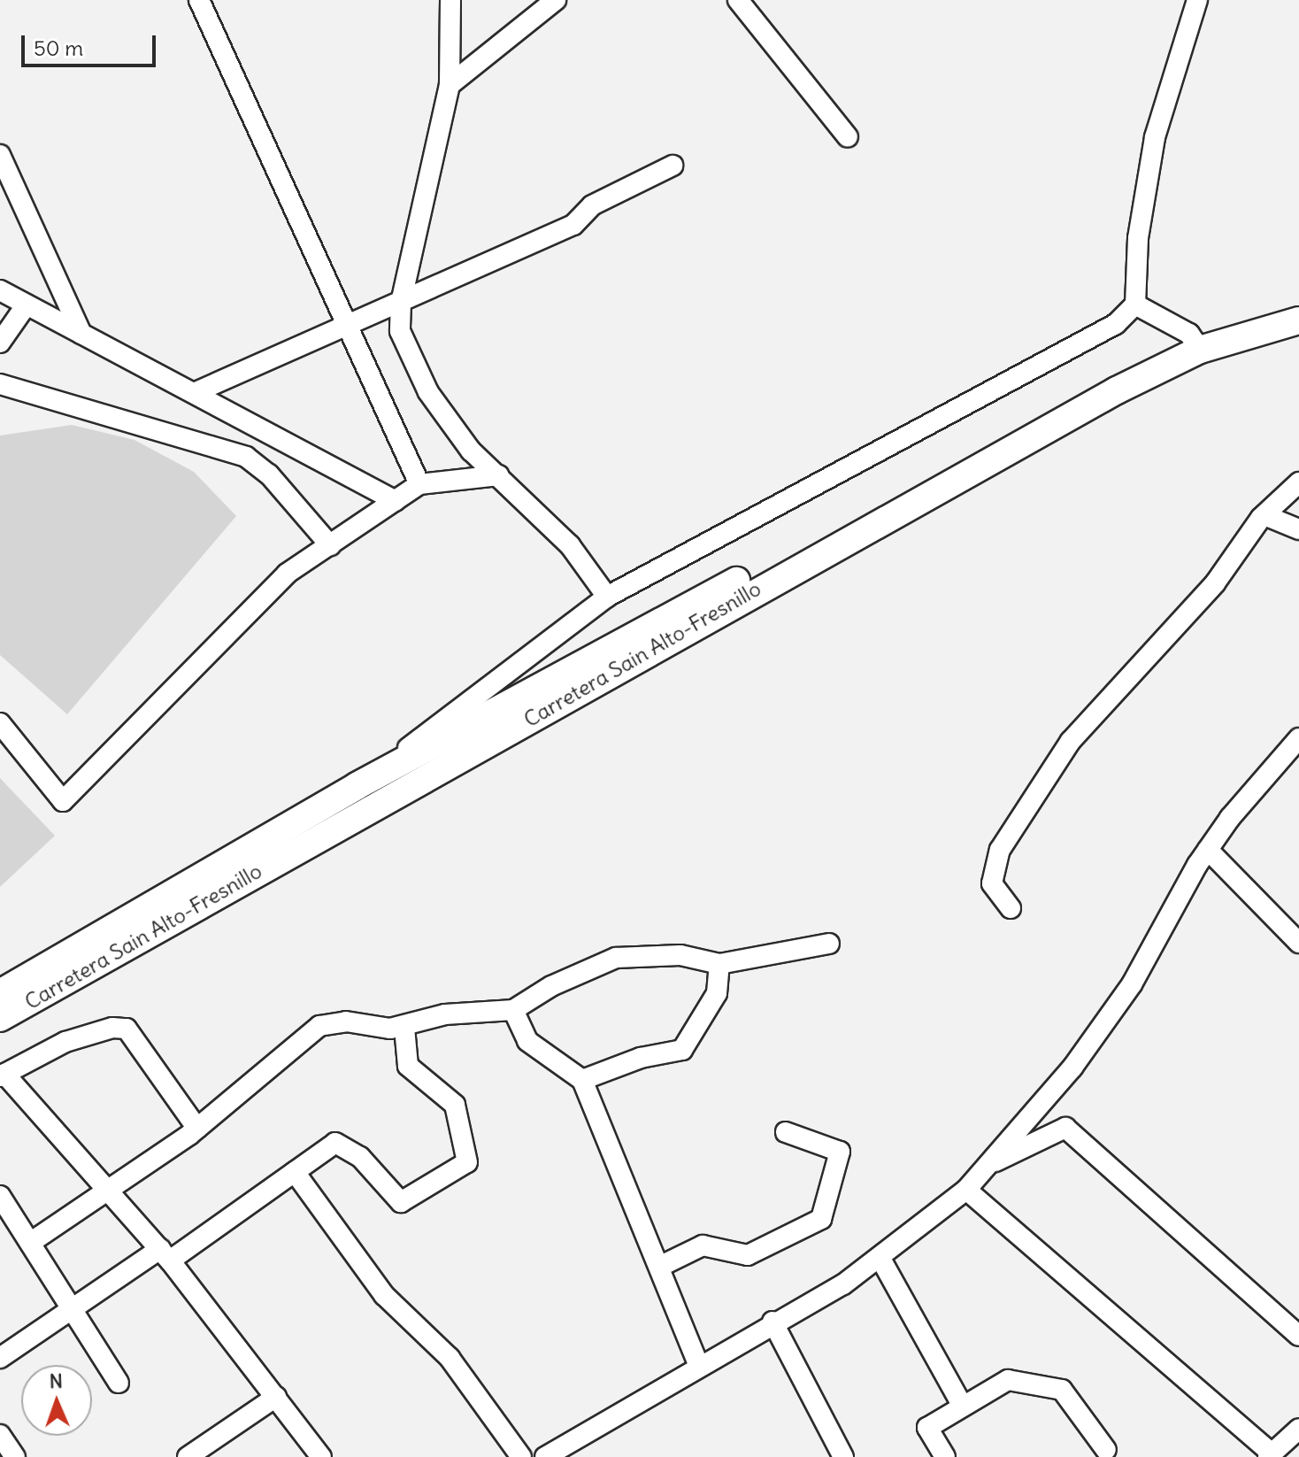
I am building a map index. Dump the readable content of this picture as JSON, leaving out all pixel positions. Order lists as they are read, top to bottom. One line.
{"streets":{"main road":["Carretera Sain Alto-Fresnillo"]},"scale_bar":"50 m","north":"top"}
